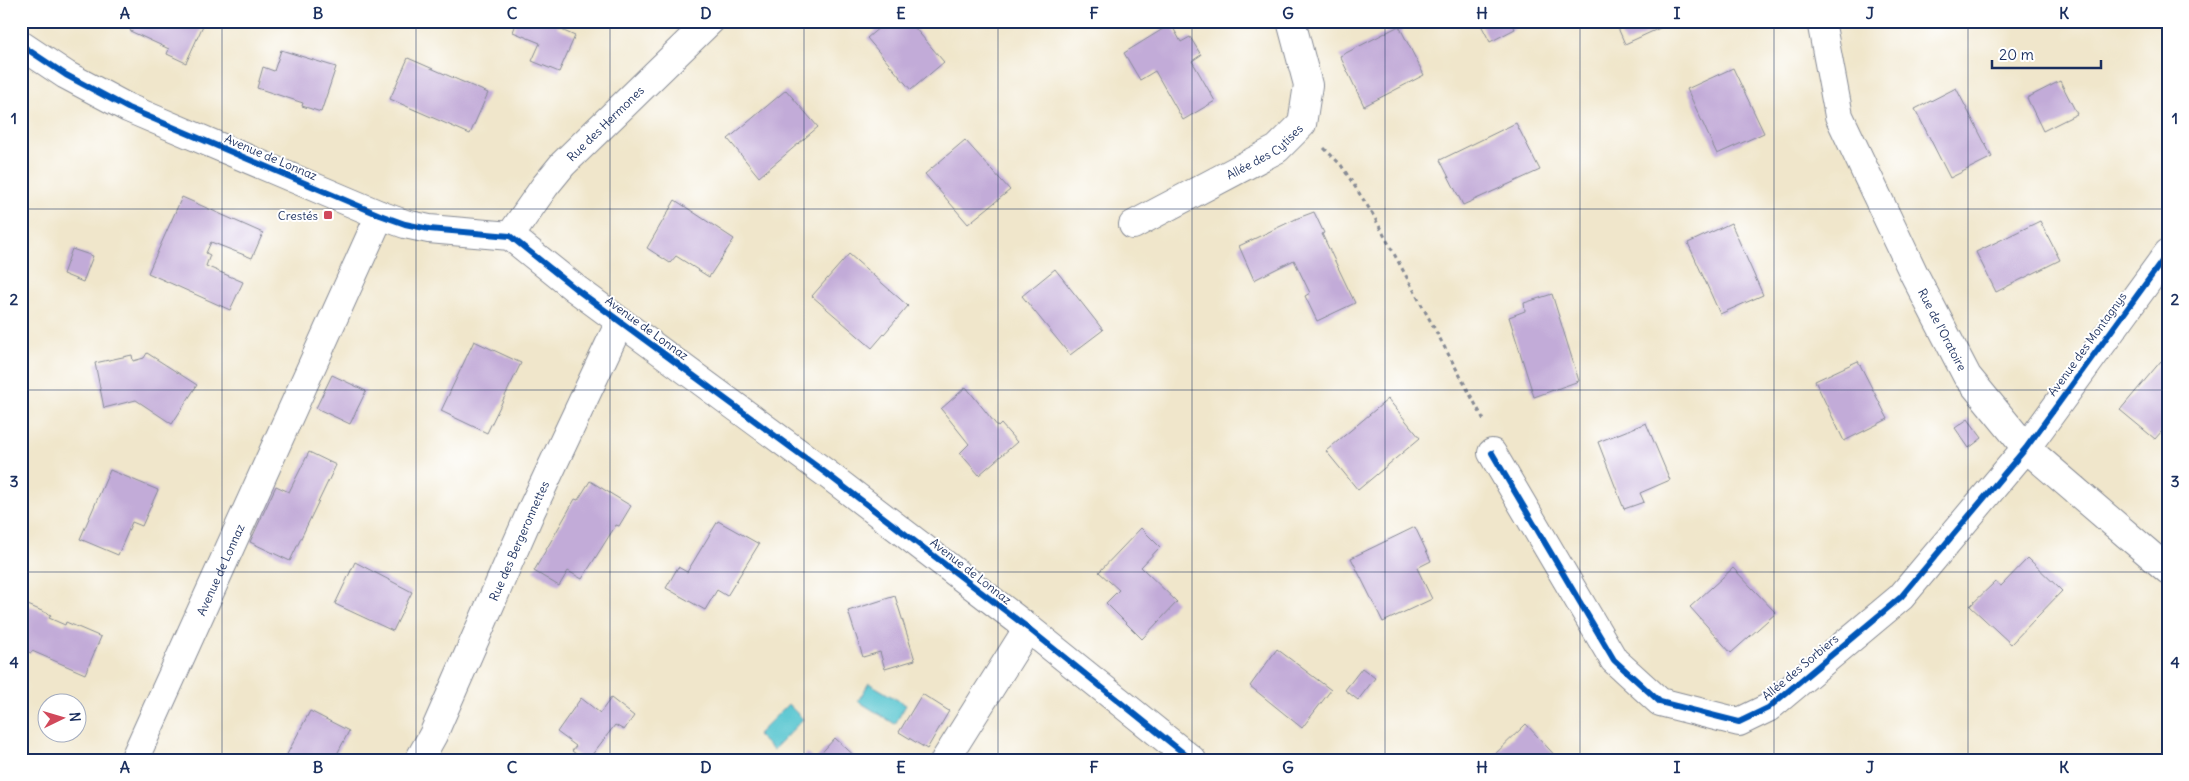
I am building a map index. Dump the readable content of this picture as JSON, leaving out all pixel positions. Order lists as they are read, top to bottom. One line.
{"streets":{"street":["Rue des Hermones","Allée des Cytises","Avenue de Lonnaz","Rue de l'Oratoire","Avenue des Montagnys","Rue des Bergeronnettes","Allée des Sorbiers"]},"crossings":[["Rue des Hermones","Avenue de Lonnaz"],["Avenue de Lonnaz","Rue des Bergeronnettes"],["Rue de l'Oratoire","Avenue des Montagnys"],["Rue de l'Oratoire","Allée des Sorbiers"],["Avenue des Montagnys","Allée des Sorbiers"]],"places":{"transit":["Crestés"]},"scale_bar":"20 m","north":"right","grid":{"columns":["A","B","C","D","E","F","G","H","I","J","K"],"rows":["1","2","3","4"]}}
